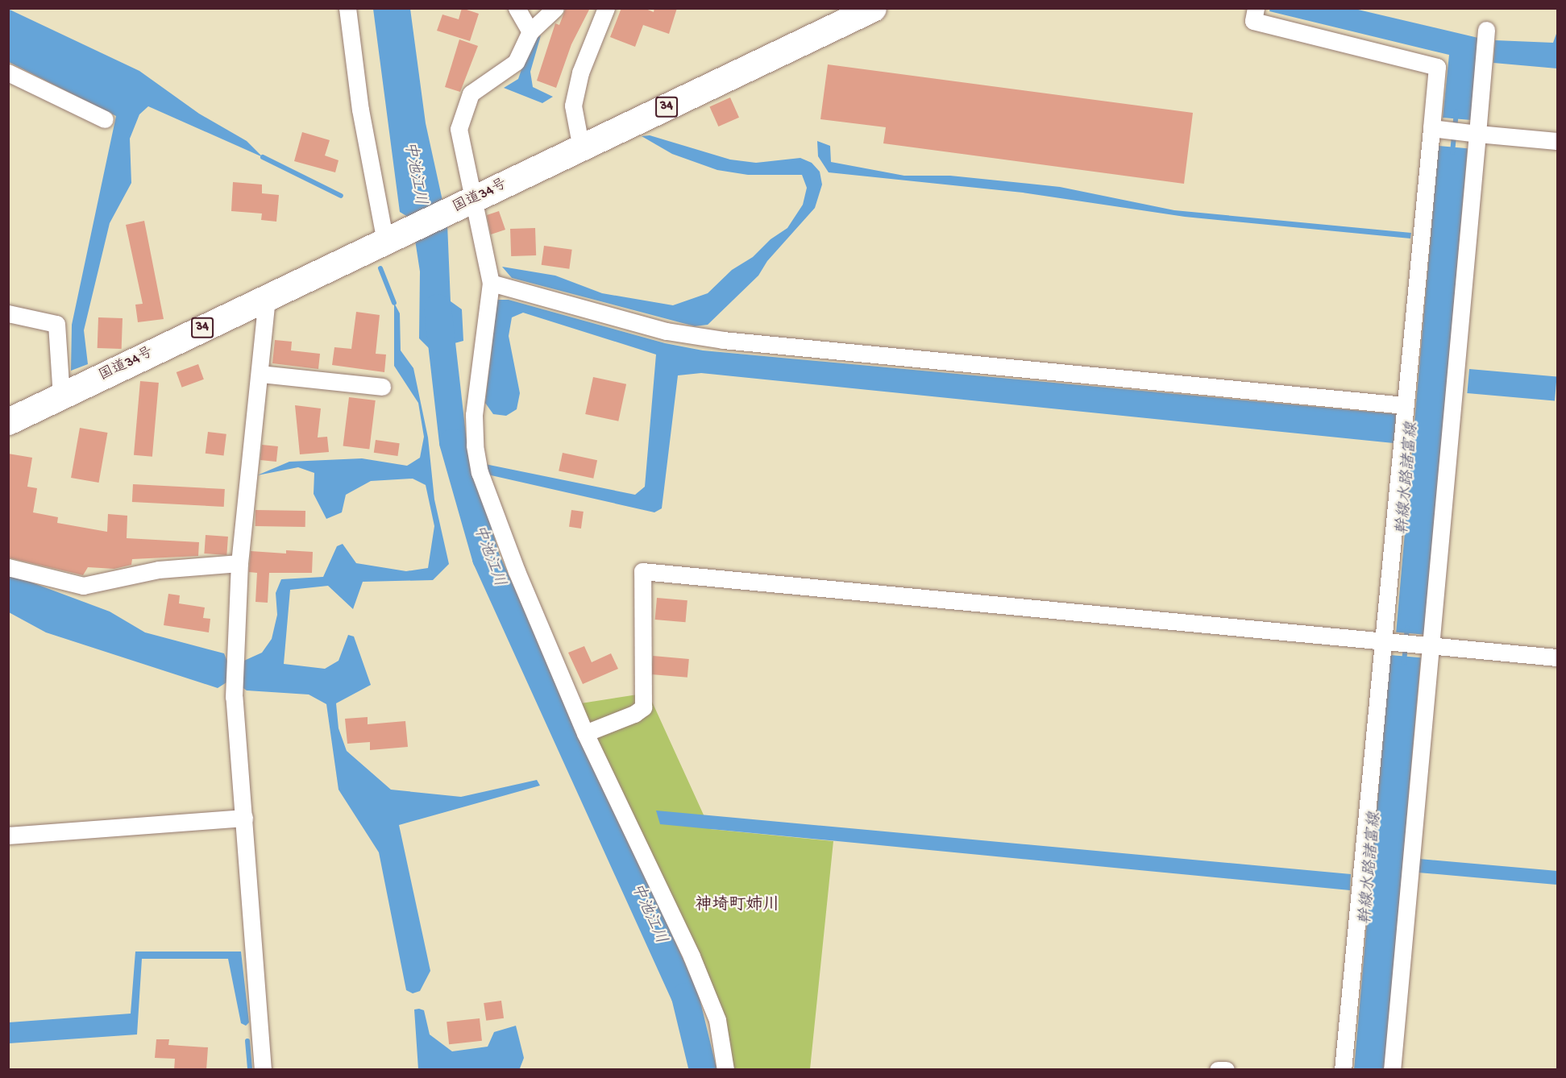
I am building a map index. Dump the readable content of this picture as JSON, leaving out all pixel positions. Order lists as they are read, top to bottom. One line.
{"streets":{"highway":["34","国道34号"]},"districts":["神埼町姉川"],"water":["中池江川","幹線水路諸富線"]}
